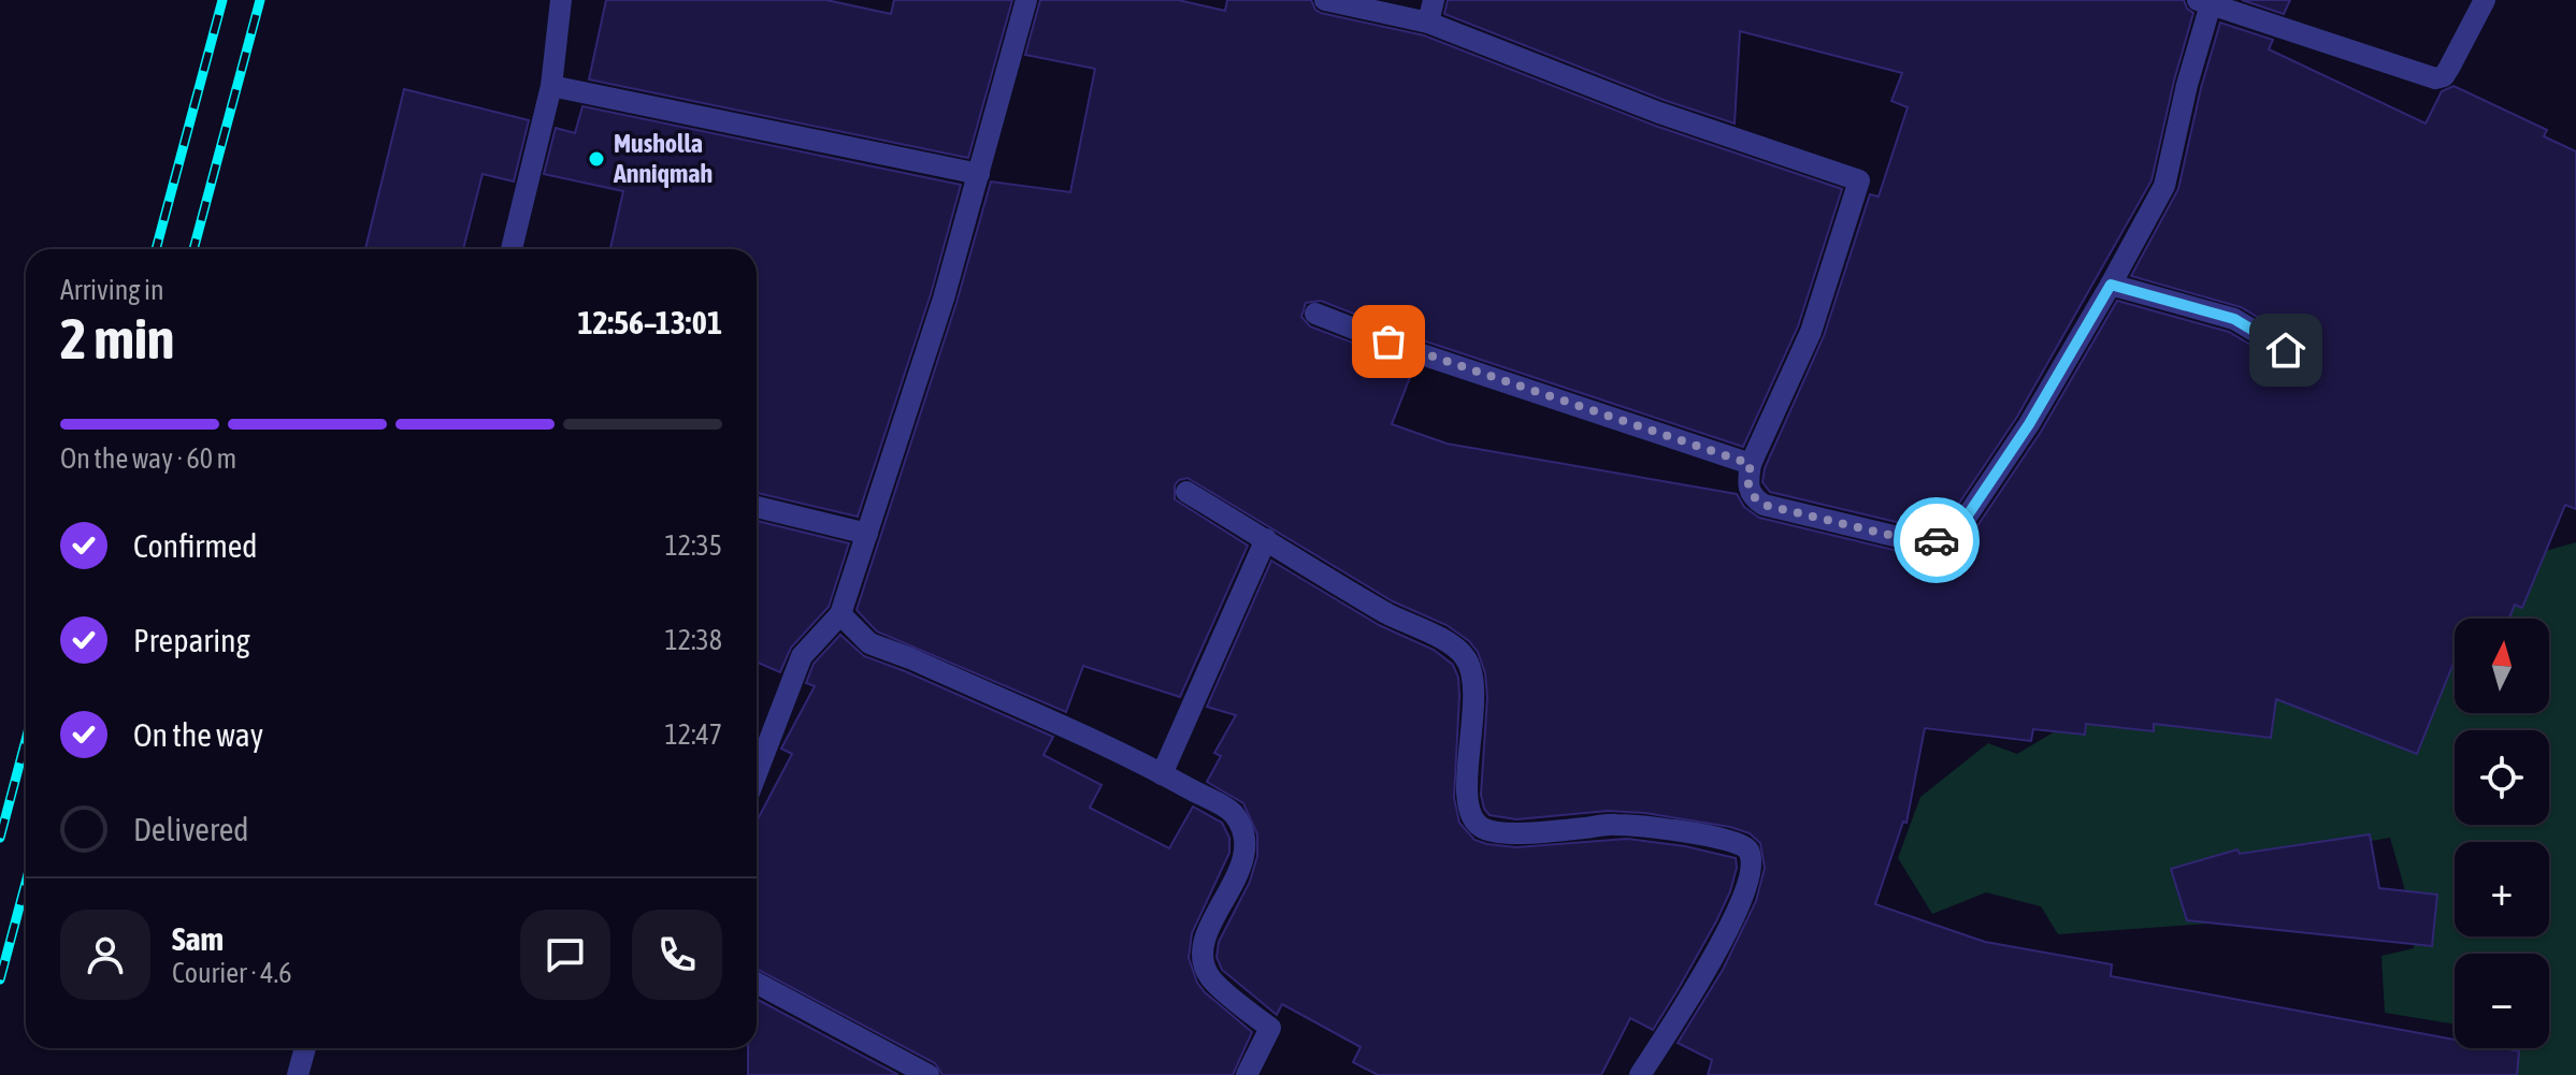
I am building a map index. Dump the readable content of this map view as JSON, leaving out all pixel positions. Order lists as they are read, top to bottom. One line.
{"places":["Musholla Anniqmah"],"north":"top","page":{"heading":["2 min","Arriving in","12:56–13:01"],"panel":["Sam","Courier · 4.6"],"bar":"On the way · 60 m","list":[["Confirmed","12:35"],["Preparing","12:38"],["On the way","12:47"],"Delivered"],"map_buttons":["+","−"]}}
